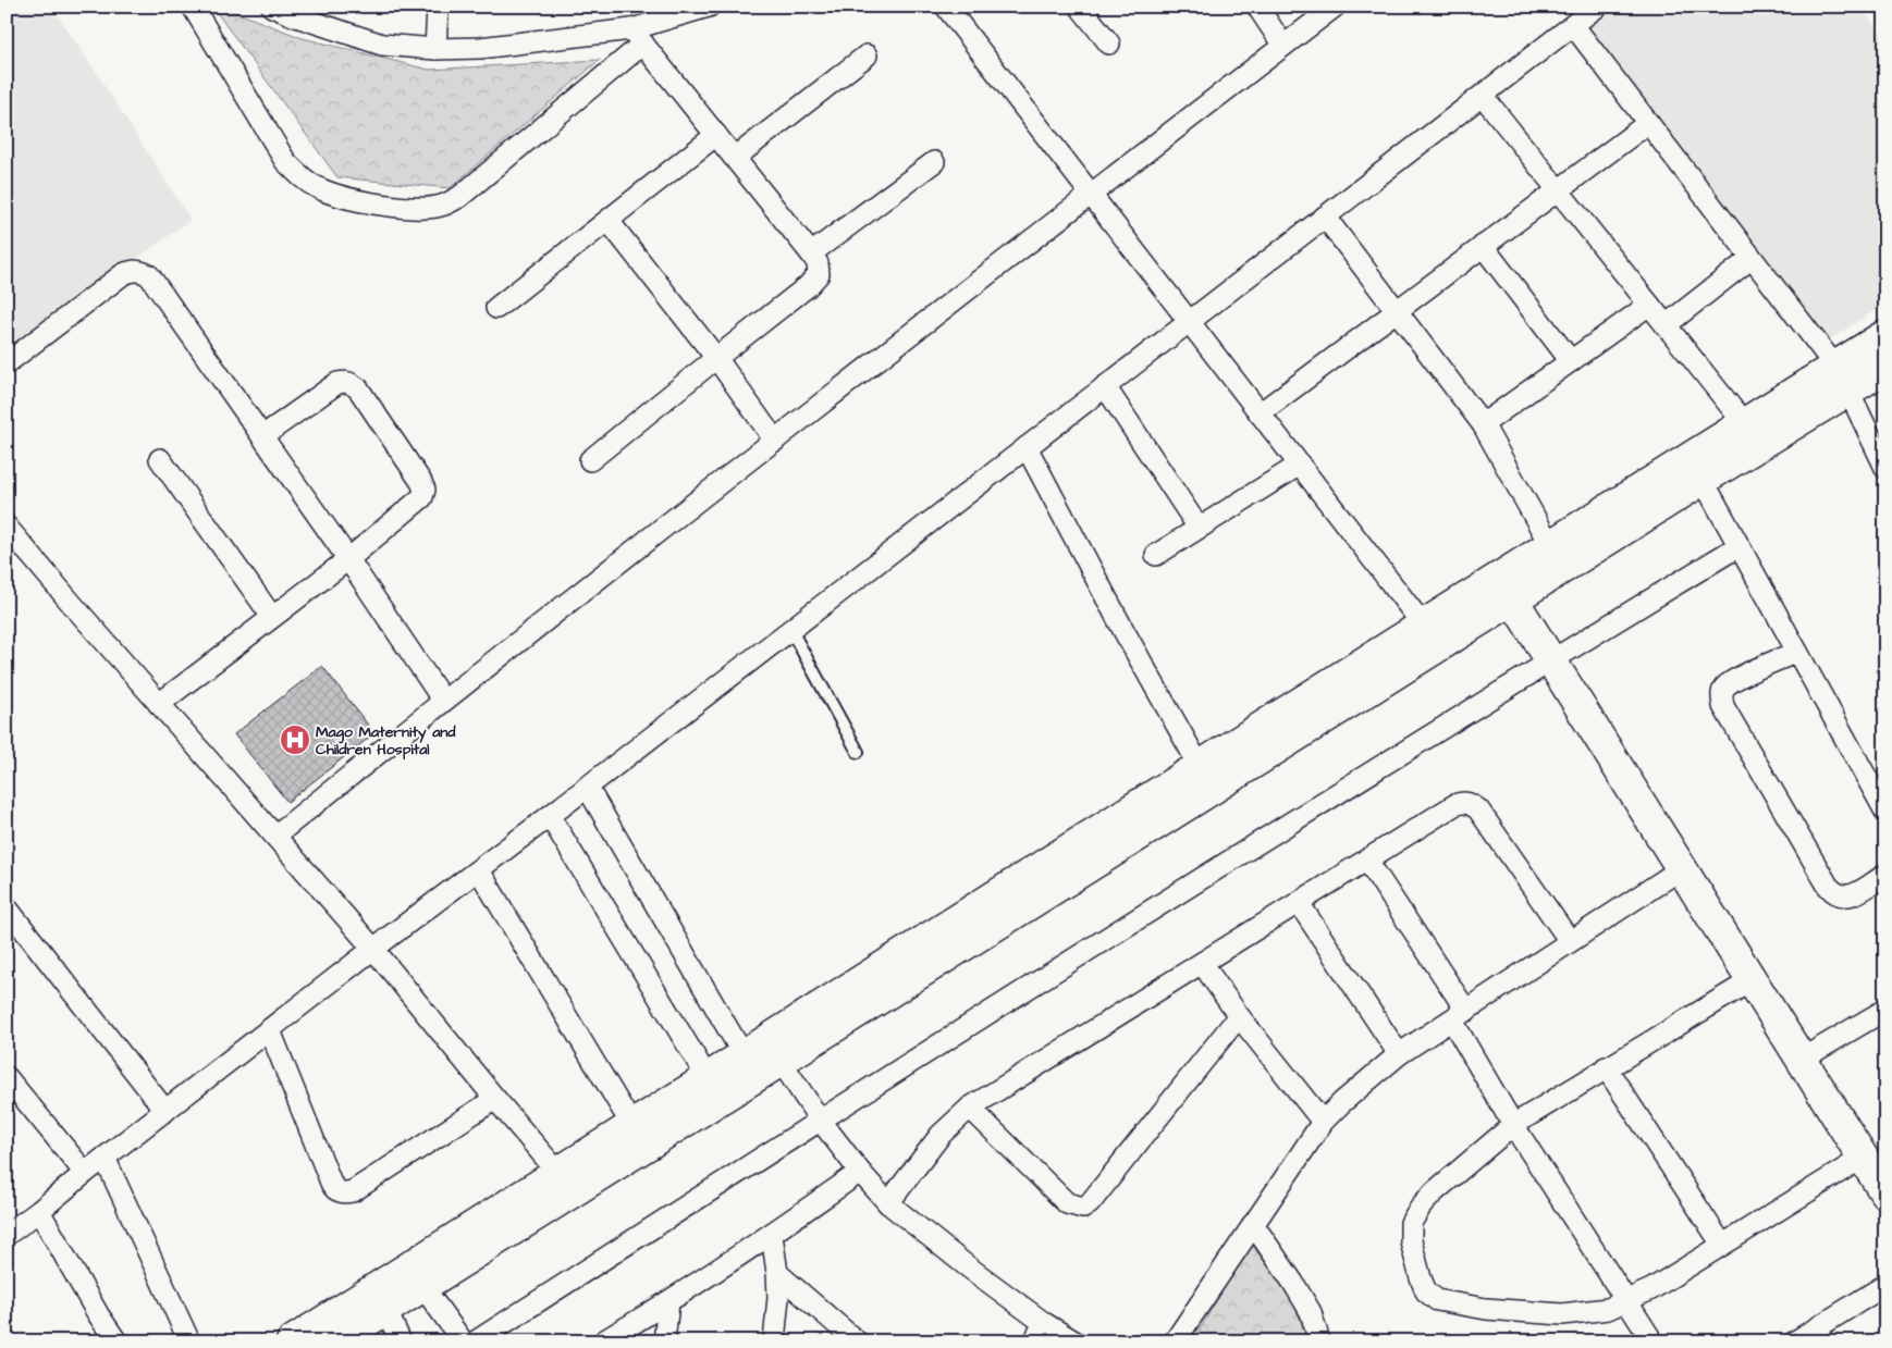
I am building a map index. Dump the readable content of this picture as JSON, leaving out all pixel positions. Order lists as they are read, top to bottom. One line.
{"places":{"hospital":["Mago Maternity and Children Hospital"]}}
